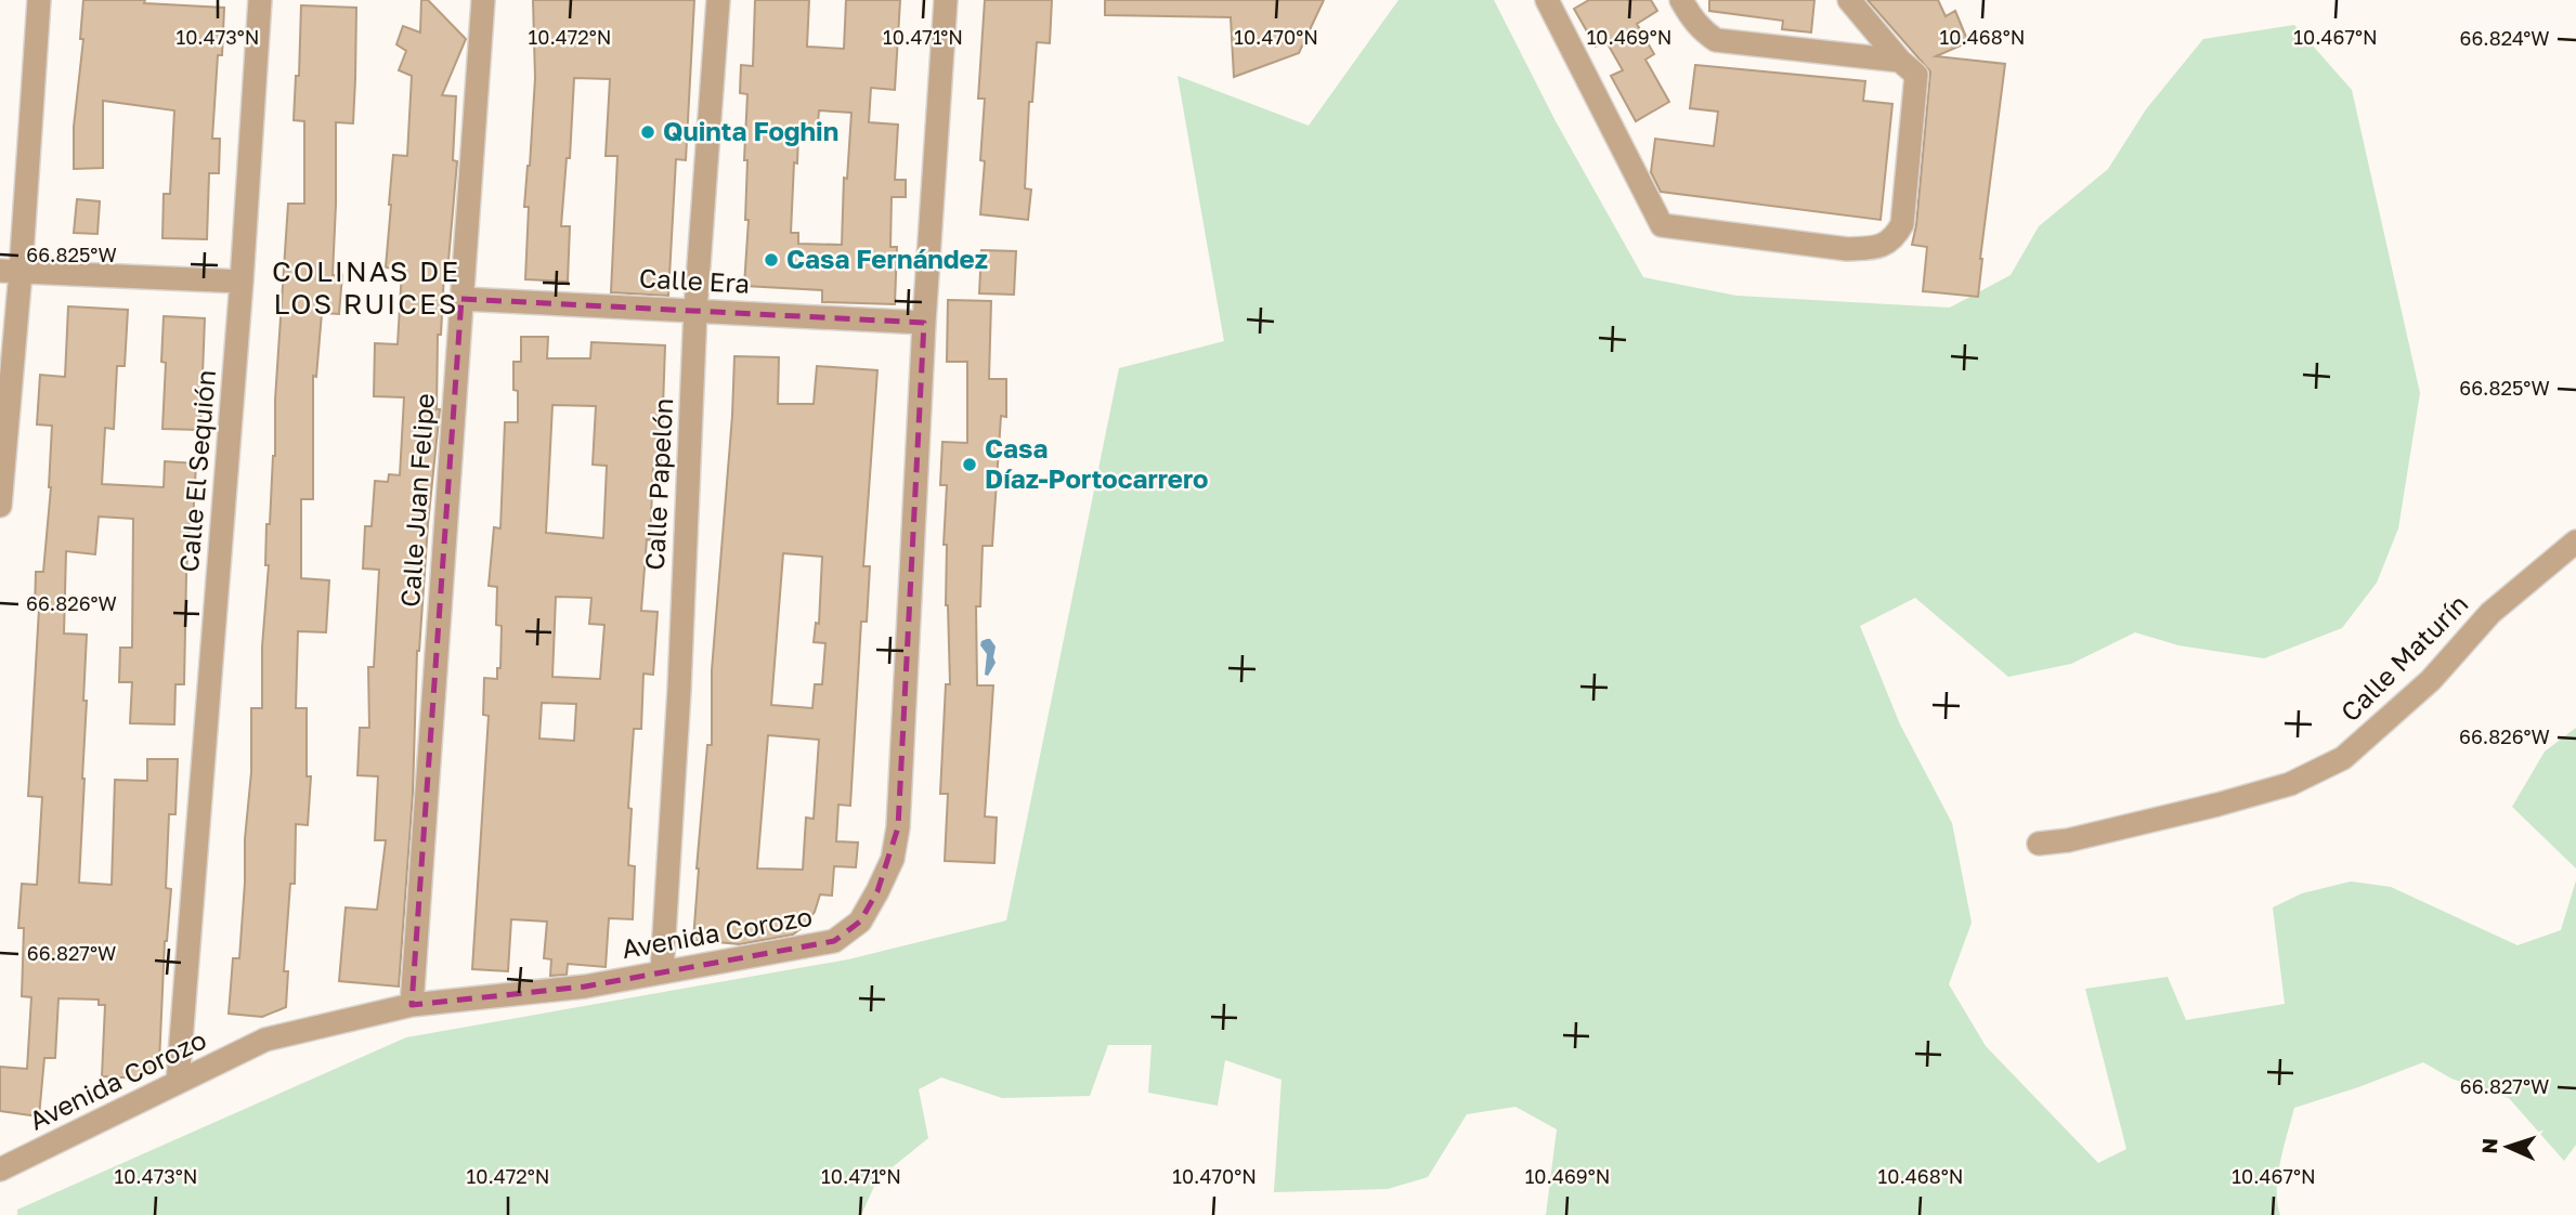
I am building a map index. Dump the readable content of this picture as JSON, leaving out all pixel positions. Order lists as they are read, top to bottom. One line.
{"streets":{"street":["Calle Era","Calle El Sequión","Calle Papelón","Calle Juan Felipe","Calle Maturín","Avenida Corozo"]},"crossings":[["Calle Era","Calle Papelón"],["Calle Era","Calle Juan Felipe"],["Calle Era","Avenida Corozo"],["Calle El Sequión","Avenida Corozo"],["Calle Papelón","Avenida Corozo"],["Calle Juan Felipe","Avenida Corozo"]],"districts":["COLINAS DE LOS RUICES"],"places":["Quinta Foghin","Casa Fernández","Casa Díaz-Portocarrero"],"north":"left","coordinates":["10.473°N","10.472°N","10.471°N","10.470°N","10.469°N","10.468°N","10.467°N","66.824°W","66.825°W","66.826°W","66.827°W"]}
